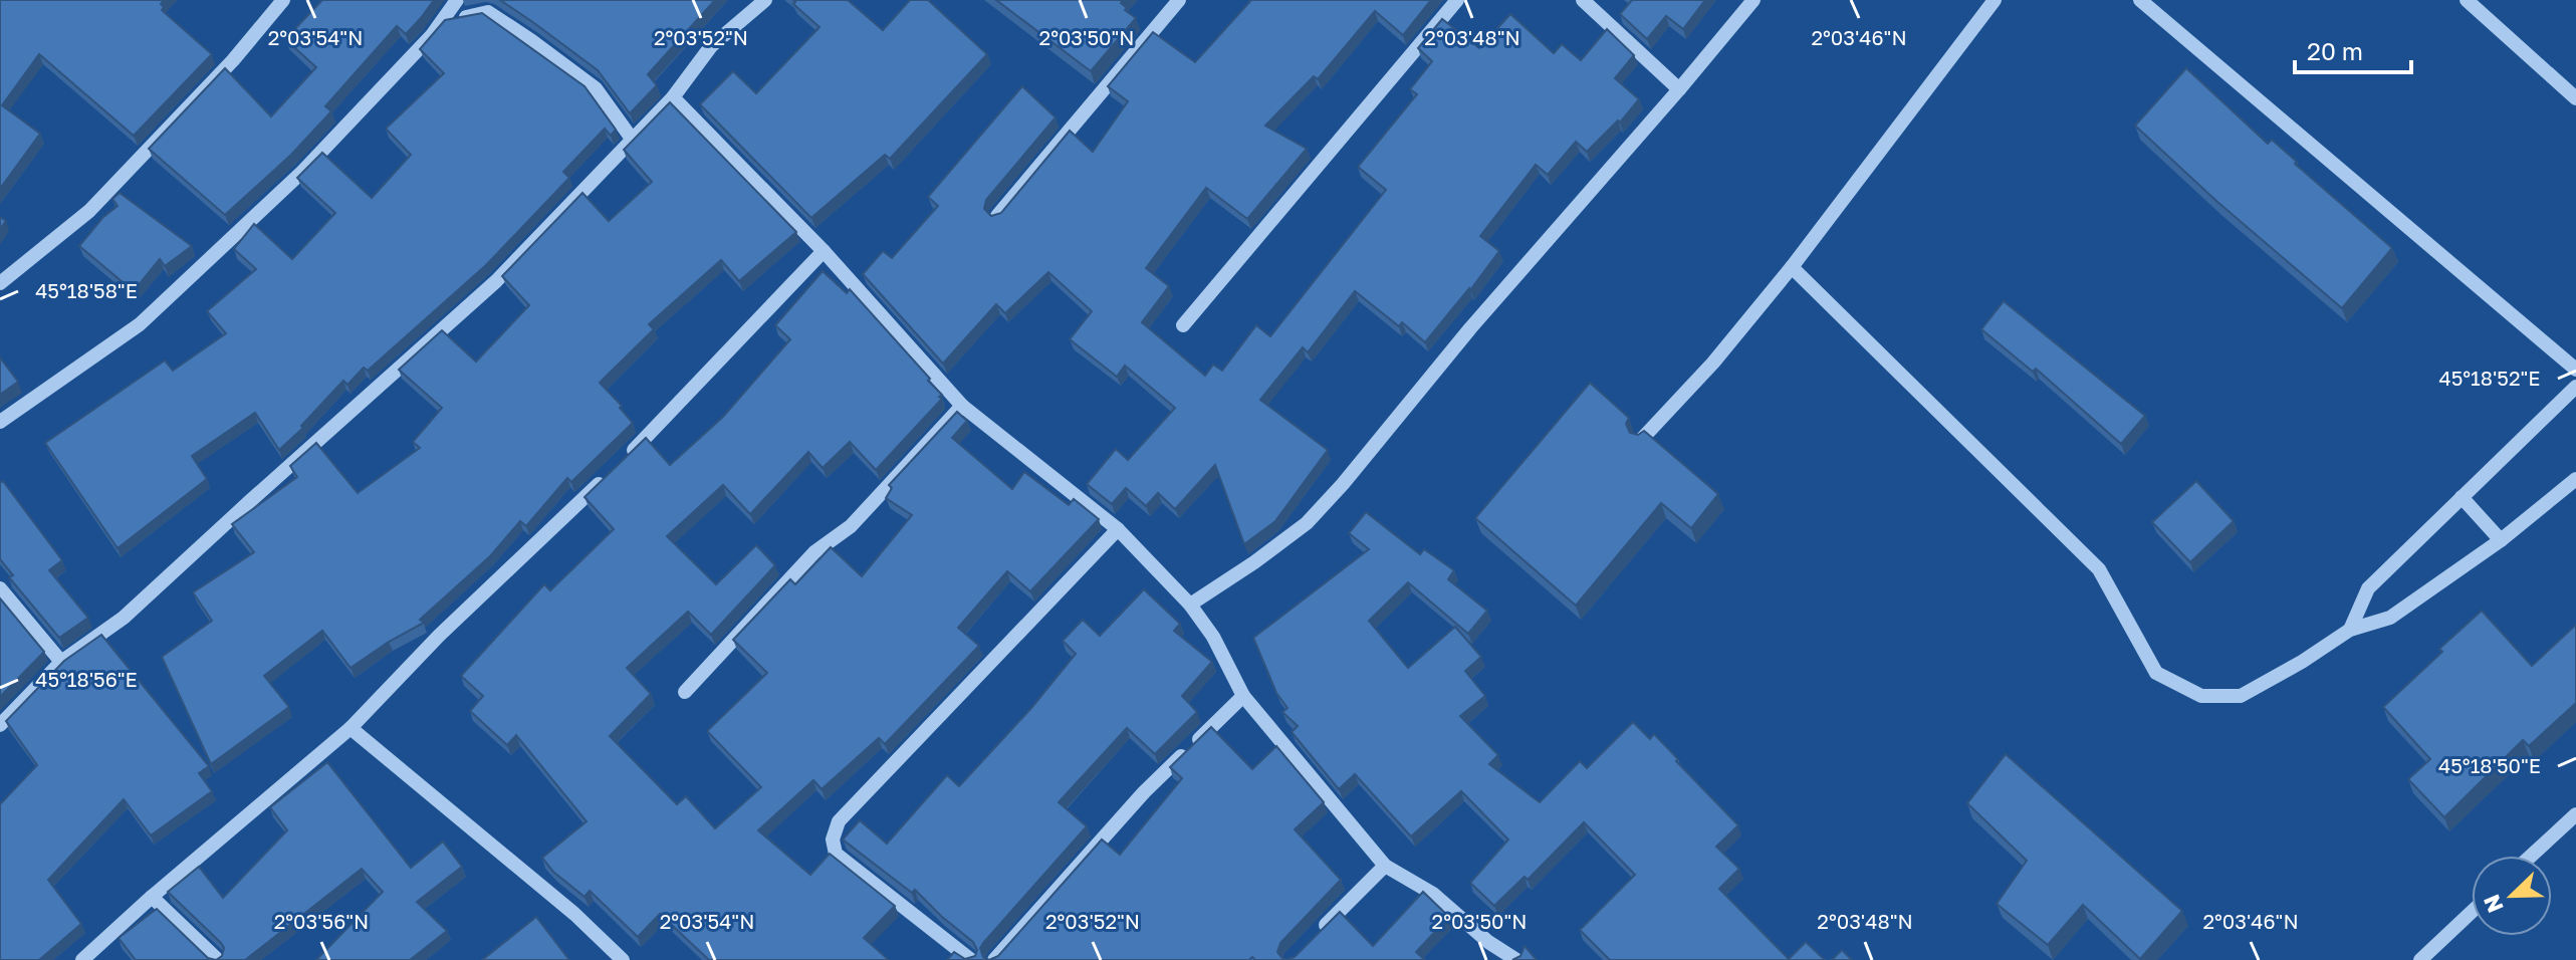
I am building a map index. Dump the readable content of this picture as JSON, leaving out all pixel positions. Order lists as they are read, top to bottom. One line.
{"scale_bar":"20 m","north":"bottom left","coordinates":["2°03'54\"N","2°03'52\"N","2°03'50\"N","2°03'48\"N","2°03'46\"N","45°18'58\"E","45°18'52\"E","45°18'56\"E","45°18'50\"E","2°03'56\"N"]}
